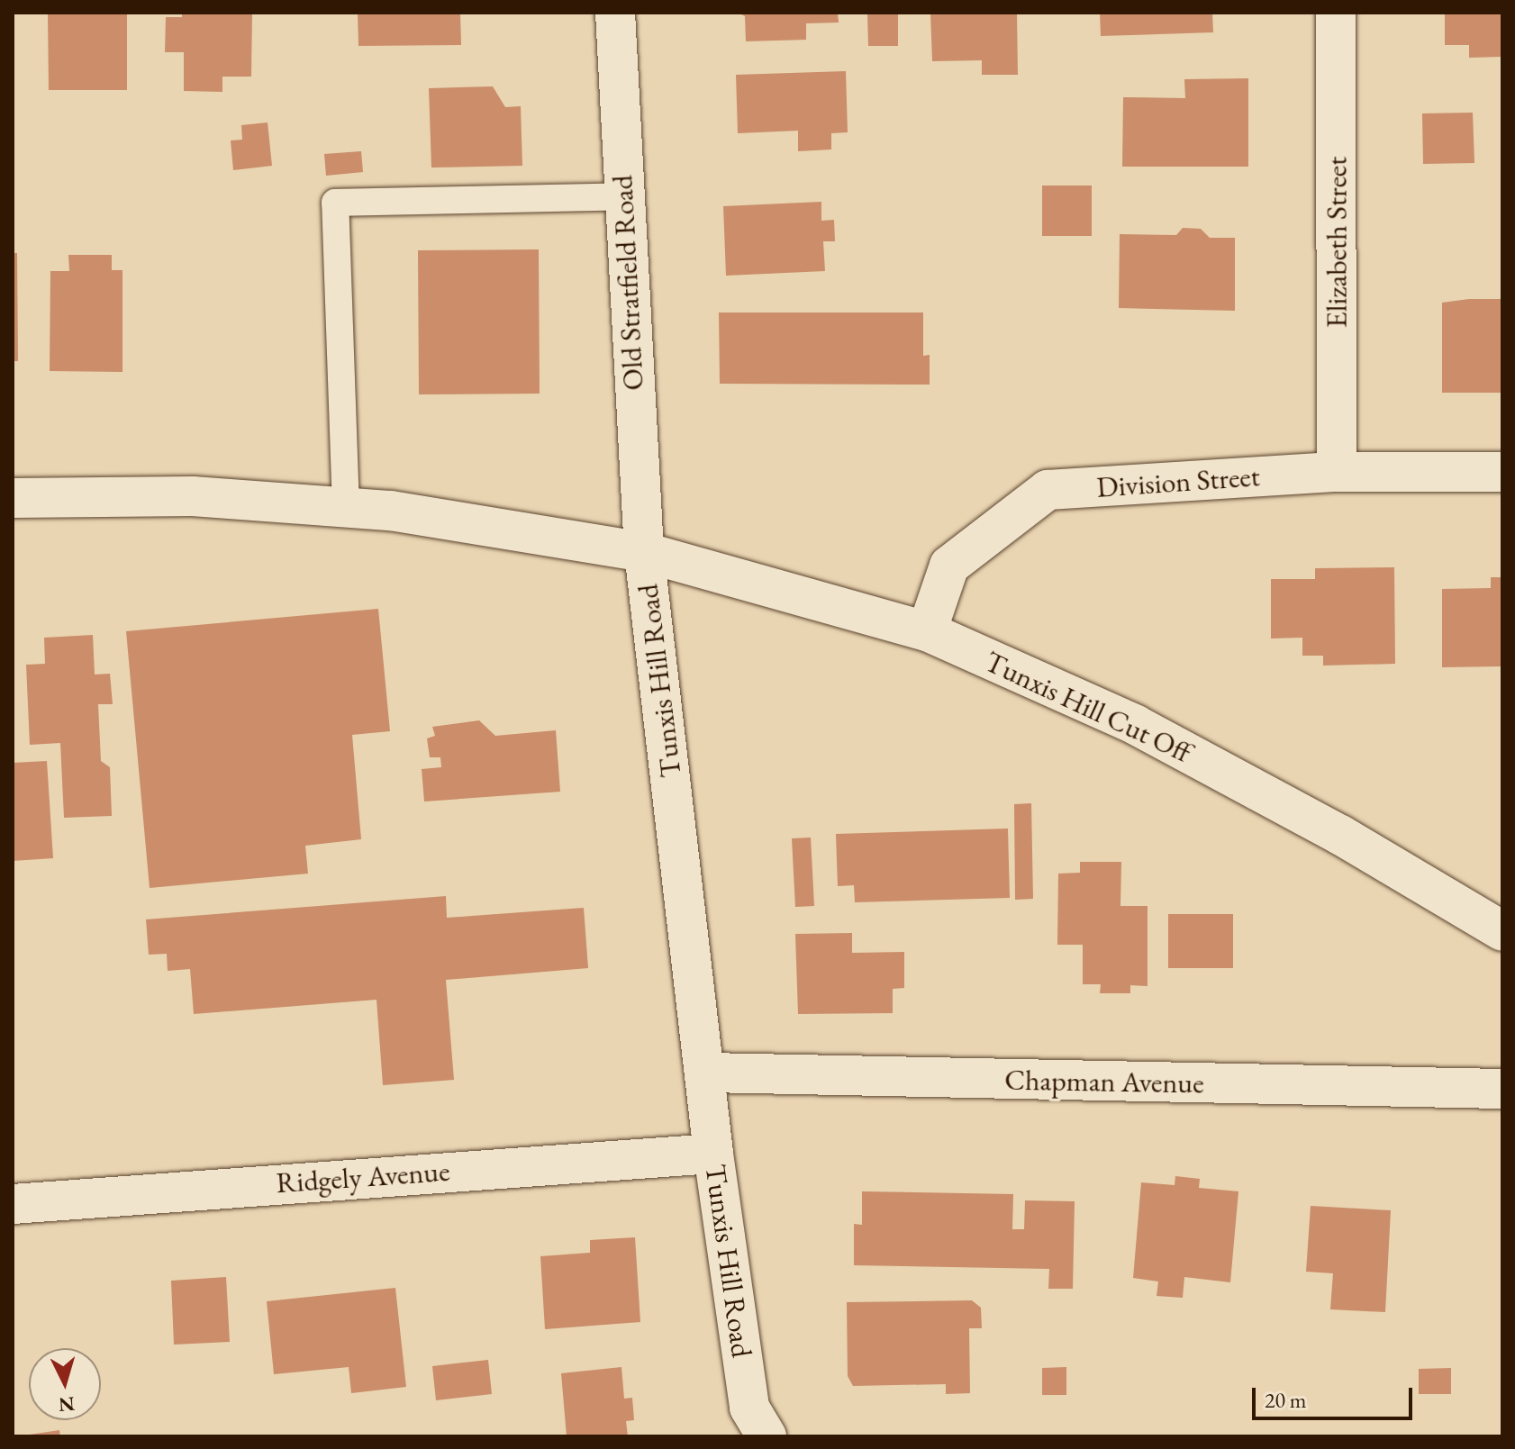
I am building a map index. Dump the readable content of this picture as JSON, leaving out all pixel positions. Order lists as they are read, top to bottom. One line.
{"streets":{"street":["Elizabeth Street","Old Stratfield Road","Division Street","Tunxis Hill Road","Tunxis Hill Cut Off","Chapman Avenue","Ridgely Avenue"]},"crossings":[["Elizabeth Street","Division Street"],["Old Stratfield Road","Tunxis Hill Road"],["Old Stratfield Road","Tunxis Hill Cut Off"],["Division Street","Tunxis Hill Cut Off"],["Tunxis Hill Road","Tunxis Hill Cut Off"],["Tunxis Hill Road","Chapman Avenue"],["Tunxis Hill Road","Ridgely Avenue"]],"scale_bar":"20 m","north":"bottom"}
